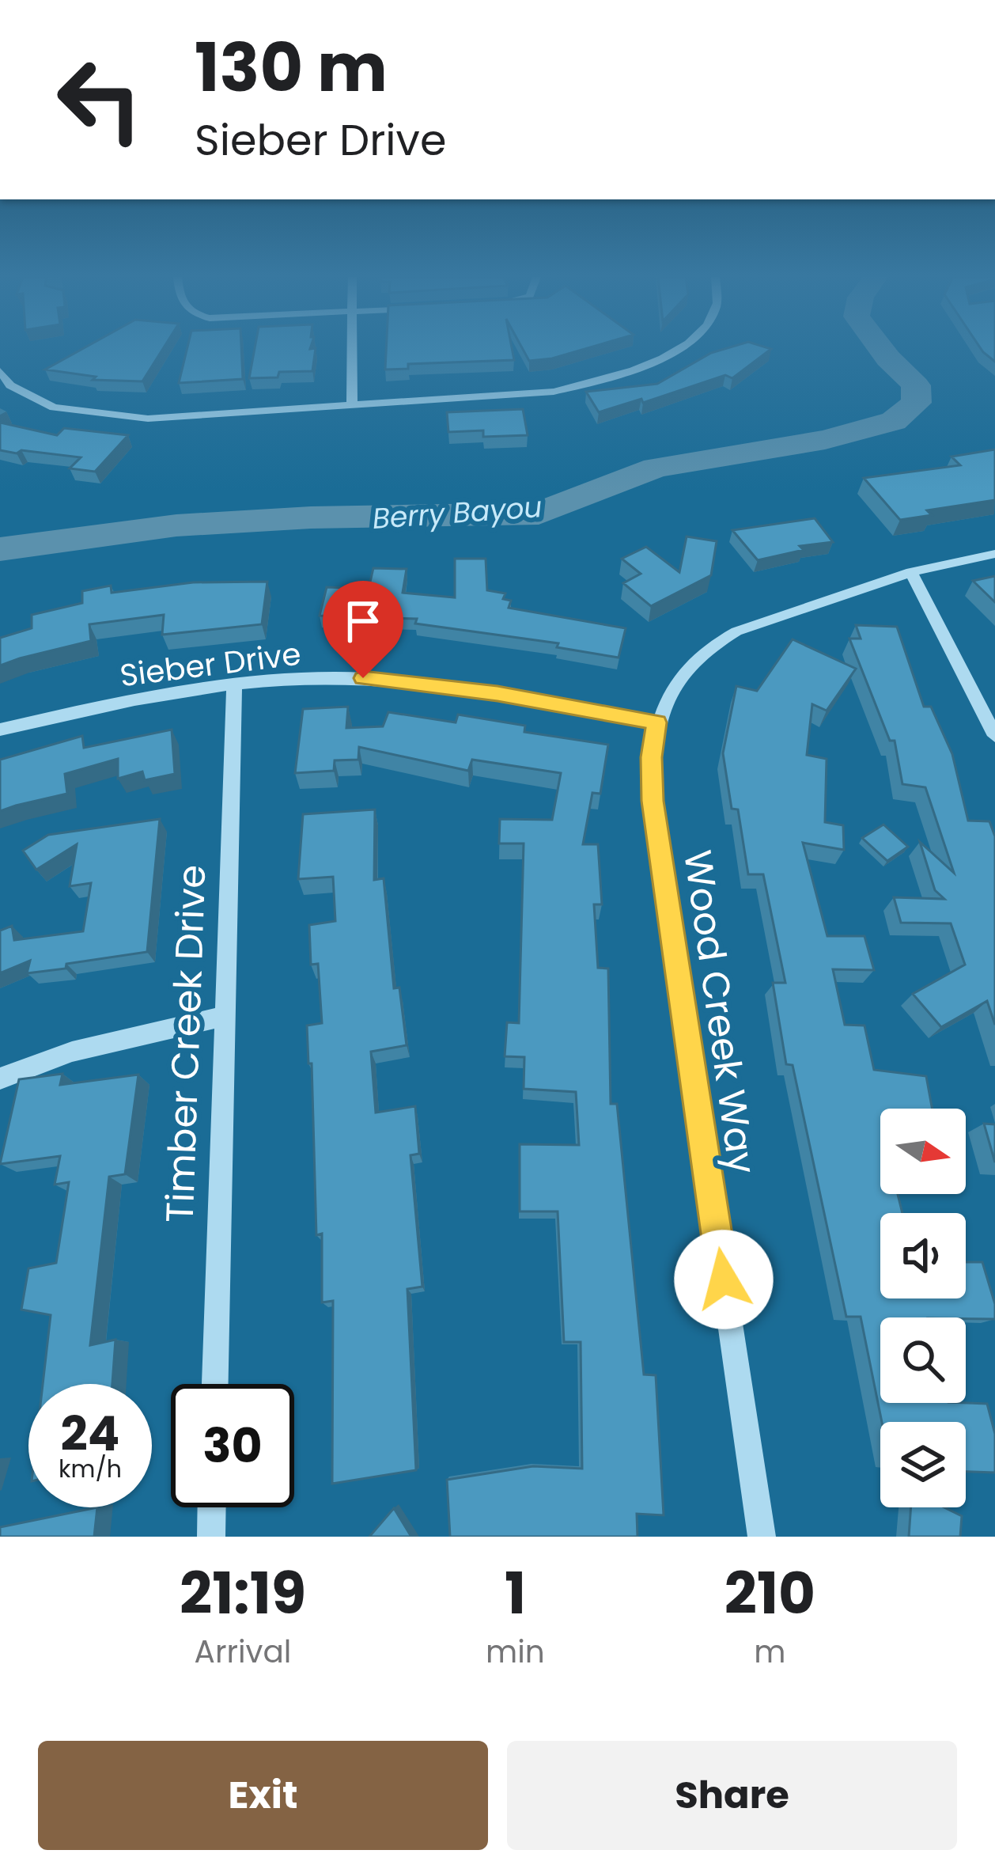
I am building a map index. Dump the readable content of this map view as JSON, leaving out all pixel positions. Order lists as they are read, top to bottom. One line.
{"streets":{"street":["Sieber Drive","Wood Creek Way","Timber Creek Drive"]},"crossings":[["Sieber Drive","Wood Creek Way"],["Sieber Drive","Timber Creek Drive"]],"water":["Berry Bayou"],"north":"right","page":{"turn":["130 m","Sieber Drive"],"speed":"24 km/h","limit":"30","eta":["21:19","Arrival","1","min","210","m"],"buttons":["Exit","Share"]}}
